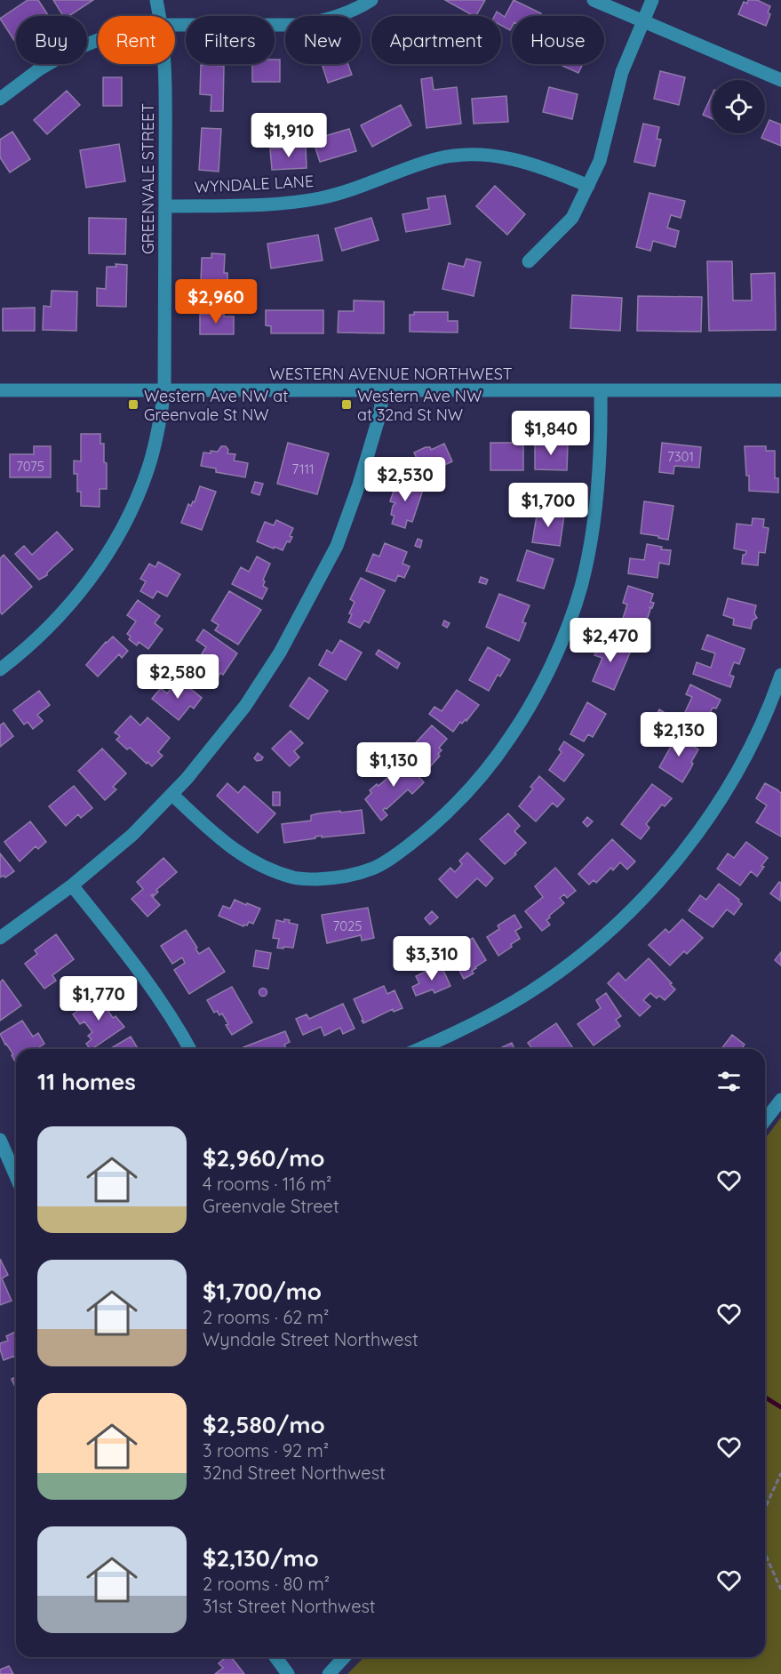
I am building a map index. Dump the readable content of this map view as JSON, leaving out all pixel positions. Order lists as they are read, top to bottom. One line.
{"streets":{"street":["GREENVALE STREET","WYNDALE LANE","WESTERN AVENUE NORTHWEST"]},"crossings":[["GREENVALE STREET","WYNDALE LANE"],["GREENVALE STREET","WESTERN AVENUE NORTHWEST"]],"places":{"transit":["Western Ave NW at Greenvale St NW","Western Ave NW at 32nd St NW"]},"house_numbers":["7301","7075","7111","7025"],"page":{"chip":["Buy","Rent","Filters","New","Apartment","House"],"price":["$1,910","$2,960","$1,840","$2,530","$1,700","$2,470","$2,580","$2,130","$1,130","$3,310","$1,770"],"heading":"11 homes","list":[{"name":"$2,960/mo","note":"4 rooms · 116 m² · Greenvale Street"},{"name":"$1,700/mo","note":"2 rooms · 62 m² · Wyndale Street Northwest"},{"name":"$2,580/mo","note":"3 rooms · 92 m² · 32nd Street Northwest"},{"name":"$2,130/mo","note":"2 rooms · 80 m² · 31st Street Northwest"}]}}
